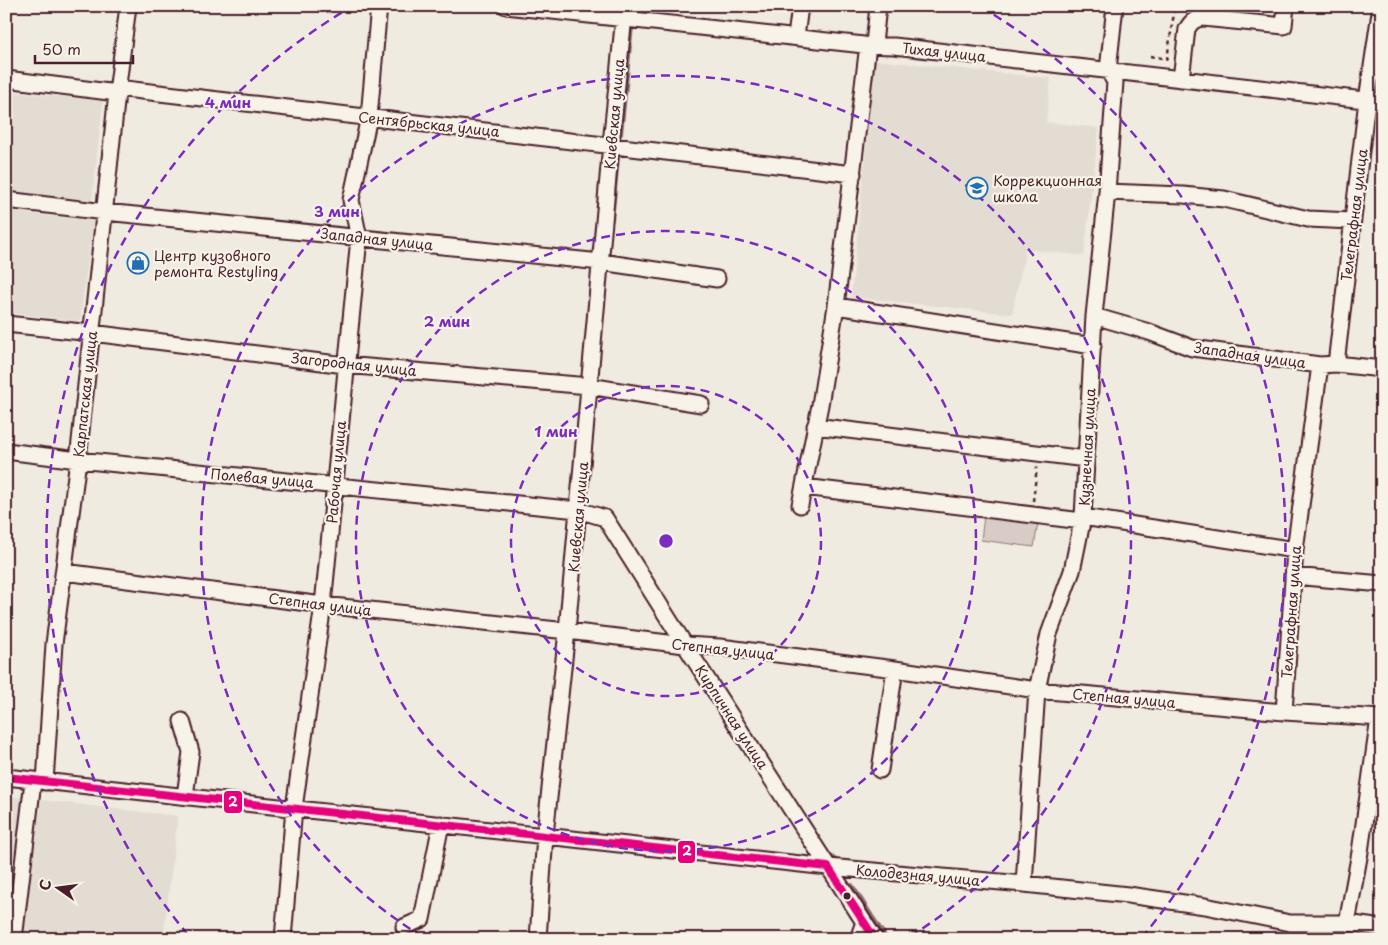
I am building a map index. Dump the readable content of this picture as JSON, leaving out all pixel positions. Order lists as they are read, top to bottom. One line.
{"streets":{"street":["Тихая улица","Киевская улица","Сентябрьская улица","Телеграфная улица","Западная улица","Загородная улица","Карпатская улица","Кузнечная улица","Рабочая улица","Полевая улица","Степная улица","Кирпичная улица","Колодезная улица"]},"crossings":[["Тихая улица","Киевская улица"],["Тихая улица","Телеграфная улица"],["Тихая улица","Кузнечная улица"],["Киевская улица","Сентябрьская улица"],["Киевская улица","Западная улица"],["Киевская улица","Загородная улица"],["Киевская улица","Полевая улица"],["Киевская улица","Степная улица"],["Киевская улица","Кирпичная улица"],["Киевская улица","Колодезная улица"],["Сентябрьская улица","Карпатская улица"],["Сентябрьская улица","Рабочая улица"],["Телеграфная улица","Западная улица"],["Телеграфная улица","Степная улица"],["Западная улица","Карпатская улица"],["Западная улица","Кузнечная улица"],["Западная улица","Рабочая улица"],["Загородная улица","Карпатская улица"],["Загородная улица","Рабочая улица"],["Карпатская улица","Полевая улица"],["Карпатская улица","Степная улица"],["Карпатская улица","Колодезная улица"],["Кузнечная улица","Степная улица"],["Кузнечная улица","Колодезная улица"],["Рабочая улица","Полевая улица"],["Рабочая улица","Степная улица"],["Рабочая улица","Колодезная улица"],["Полевая улица","Кирпичная улица"],["Степная улица","Кирпичная улица"],["Кирпичная улица","Колодезная улица"]],"places":{"school or university":["Коррекционная школа"],"shop":["Центр кузовного ремонта Restyling"]},"lines":["transit line 2"],"scale_bar":"50 m","north":"left","rings":["4 мин","3 мин","2 мин","1 мин"]}
